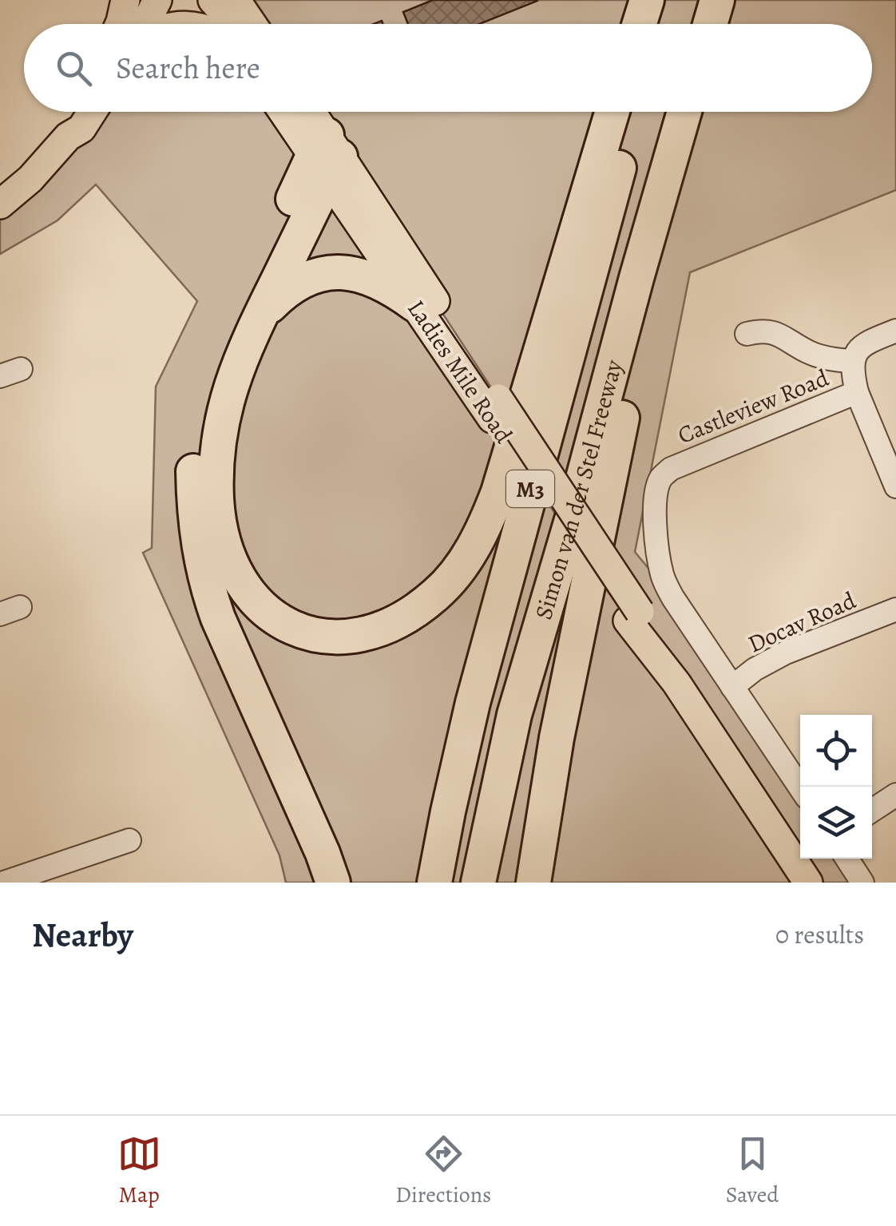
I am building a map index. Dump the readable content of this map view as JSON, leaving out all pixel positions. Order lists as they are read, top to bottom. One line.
{"streets":{"highway":["M3","Simon van der Stel Freeway"],"main road":["Ladies Mile Road"],"street":["Castleview Road","Docav Road"]},"crossings":[["Castleview Road","Docav Road"]],"page":{"search":"Search here","heading":["Nearby","0 results"],"nav":["Map","Directions","Saved"]}}
